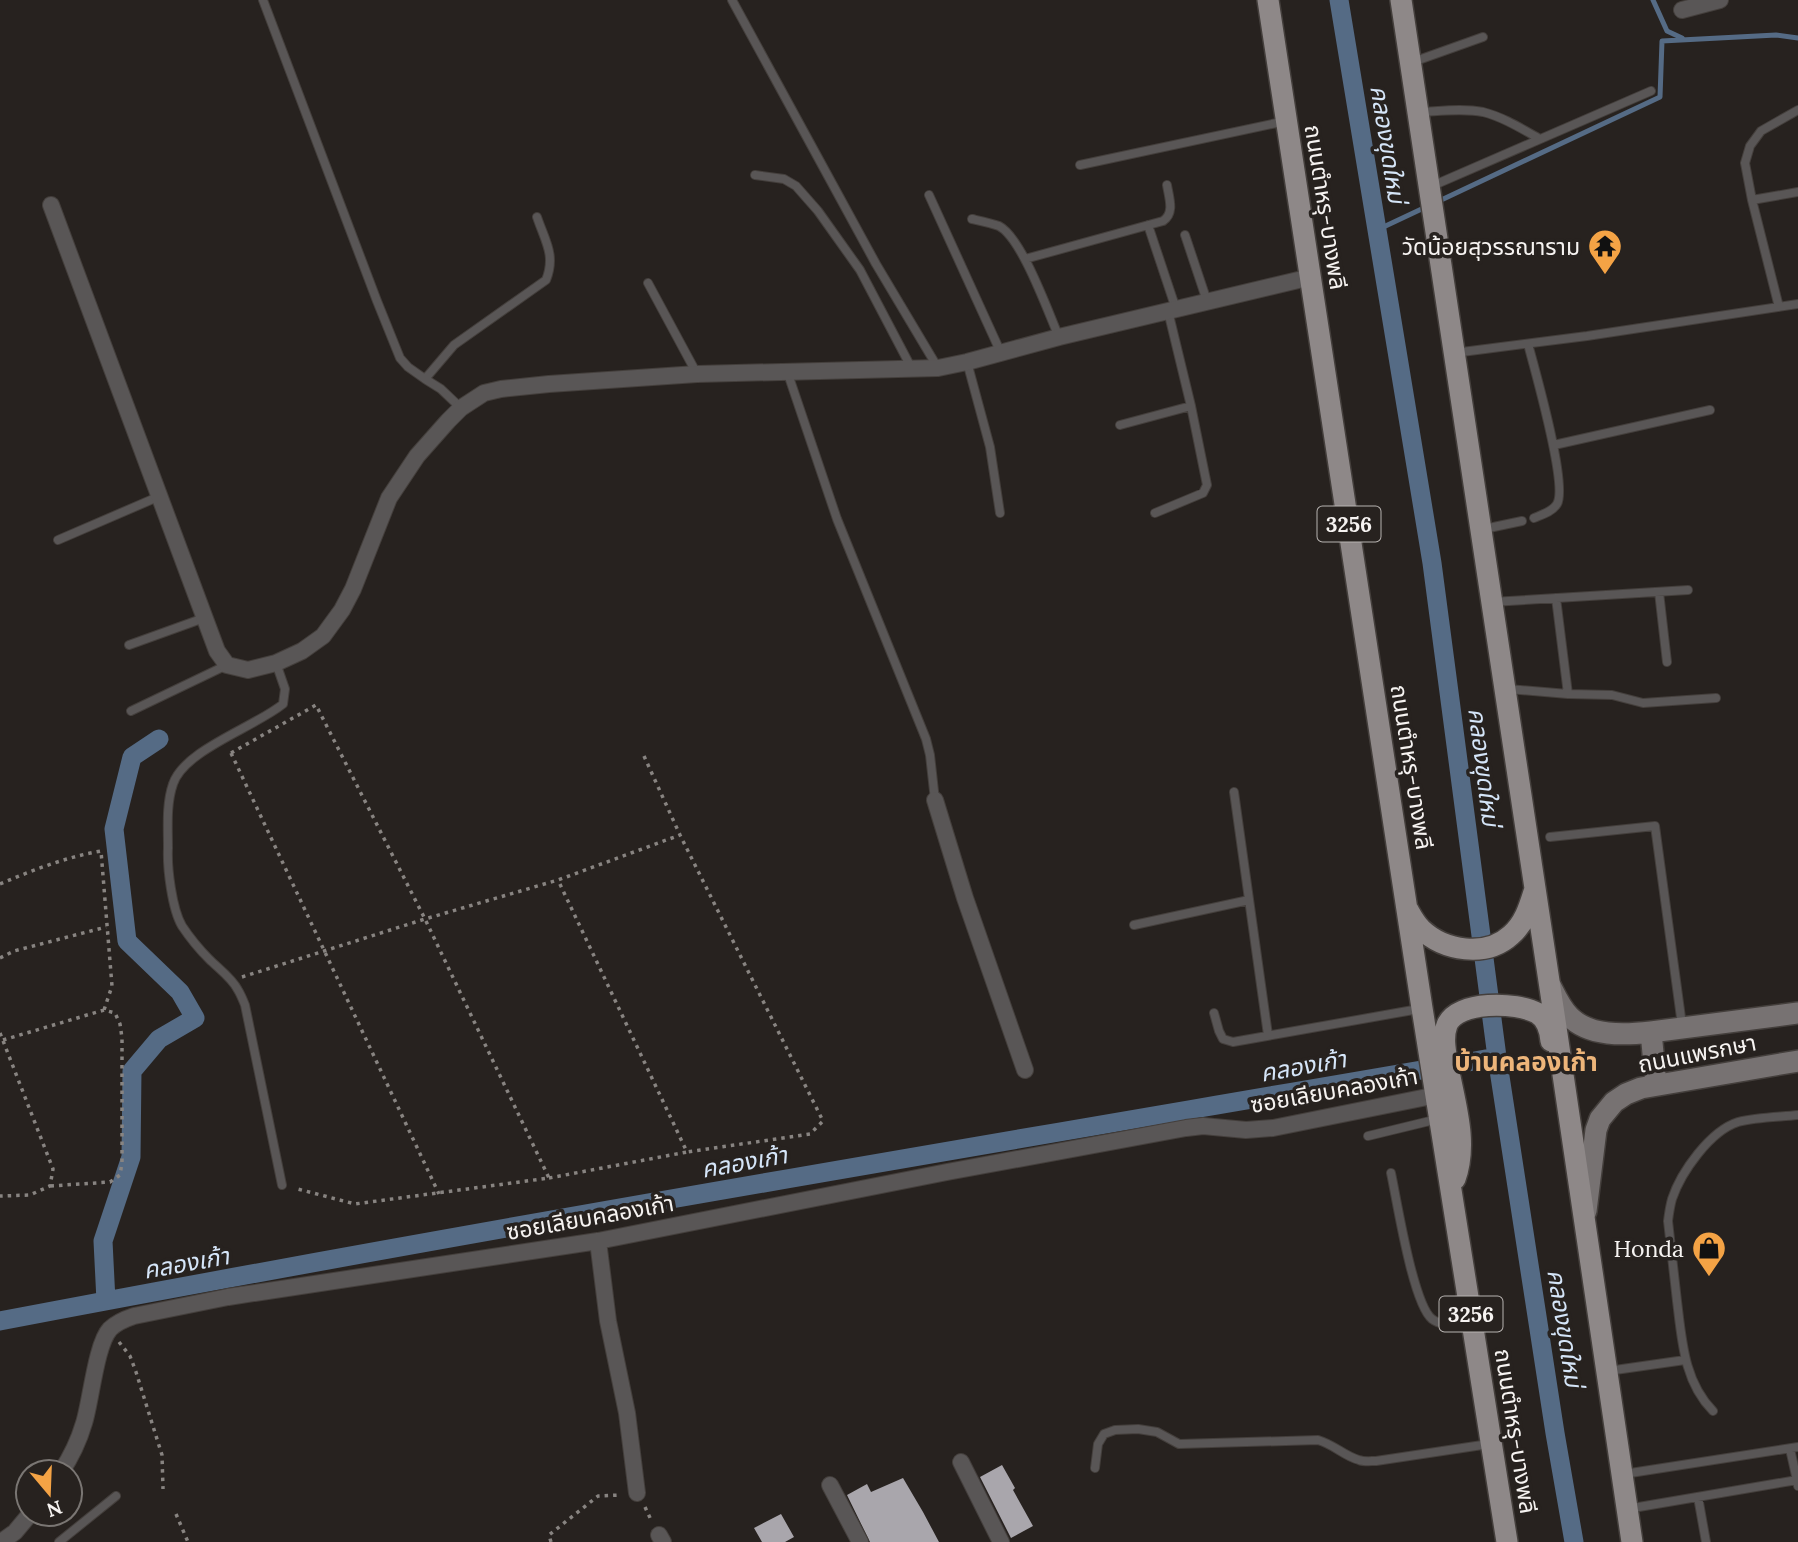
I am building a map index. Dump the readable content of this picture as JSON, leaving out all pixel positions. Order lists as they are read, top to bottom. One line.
{"streets":{"main road":["ถนนตำหรุ-บางพลี","3256","ถนนแพรกษา"],"street":["ซอยเลียบคลองเก้า"]},"crossings":[["ถนนตำหรุ-บางพลี","ซอยเลียบคลองเก้า"]],"districts":["บ้านคลองเก้า"],"water":["คลองขุดใหม่","คลองเก้า"],"places":{"temple":["วัดน้อยสุวรรณาราม"],"shop":["Honda"]},"north":"bottom"}
